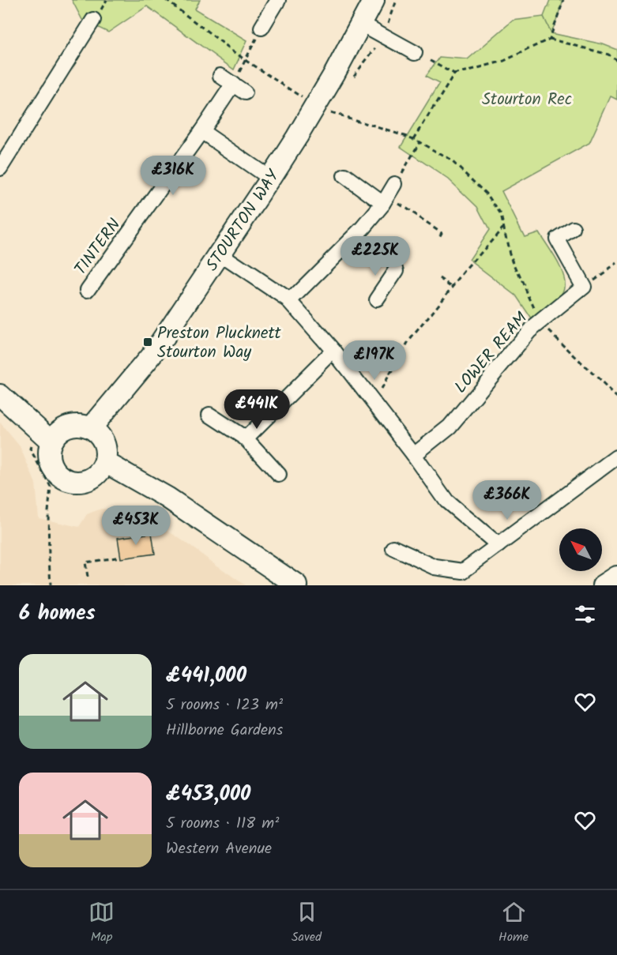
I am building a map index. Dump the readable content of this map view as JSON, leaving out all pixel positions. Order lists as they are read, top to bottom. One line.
{"streets":{"street":["STOURTON WAY","TINTERN","LOWER REAM"]},"parks":["Stourton Rec"],"places":{"transit":["Preston Plucknett Stourton Way"]},"north":"top left","page":{"price":["£316K","£225K","£197K","£441K","£366K","£453K"],"heading":"6 homes","list":[{"name":"£441,000","note":"5 rooms · 123 m² · Hillborne Gardens"},{"name":"£453,000","note":"5 rooms · 118 m² · Western Avenue"}],"tabs":["Map","Saved","Home"]}}
